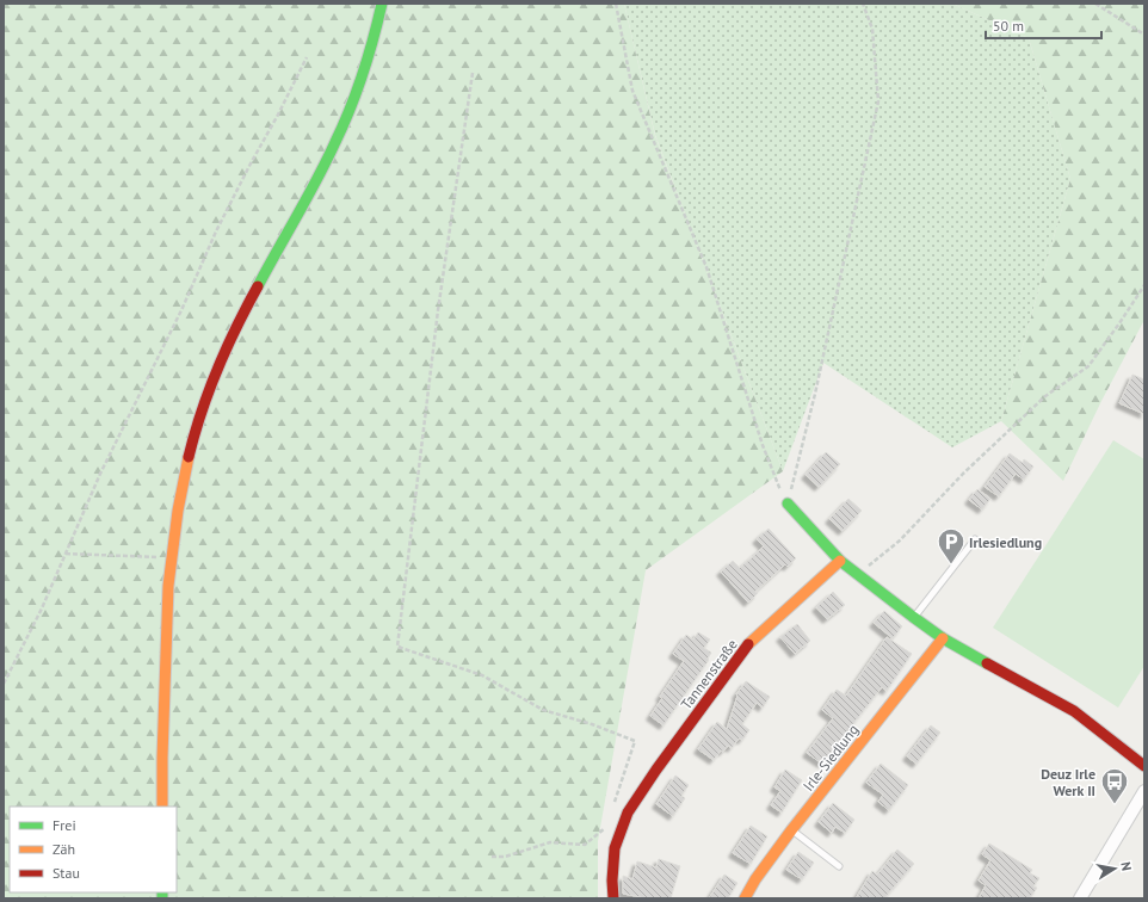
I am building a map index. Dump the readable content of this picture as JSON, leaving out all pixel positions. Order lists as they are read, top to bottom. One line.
{"streets":{"street":["Tannenstraße","Irle-Siedlung"]},"places":{"parking":["Irlesiedlung"],"bus stop":["Deuz Irle Werk II"]},"legend":["Frei","Zäh","Stau"],"scale_bar":"50 m","north":"right"}
